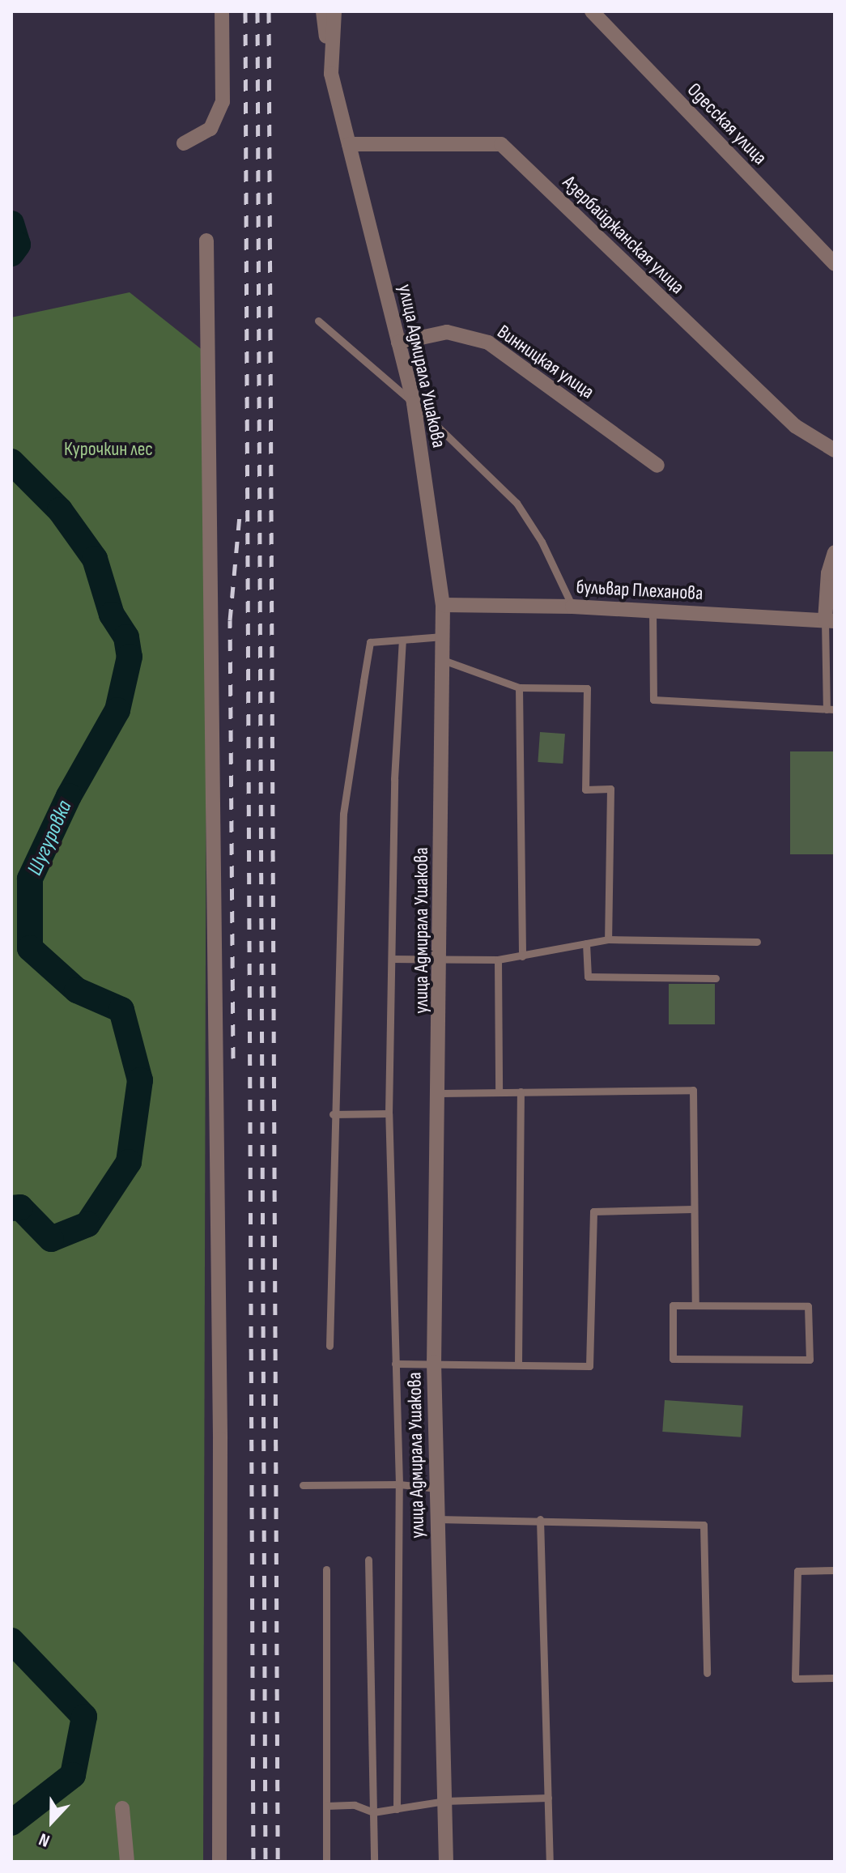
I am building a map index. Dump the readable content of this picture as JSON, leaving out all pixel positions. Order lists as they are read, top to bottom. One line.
{"streets":{"street":["Одесская улица","Азербайджанская улица","Винницкая улица","улица Адмирала Ушакова","бульвар Плеханова"]},"crossings":[["Азербайджанская улица","улица Адмирала Ушакова"],["Винницкая улица","улица Адмирала Ушакова"],["улица Адмирала Ушакова","бульвар Плеханова"]],"water":["Шугуровка"],"parks":["Курочкин лес"],"north":"bottom"}
